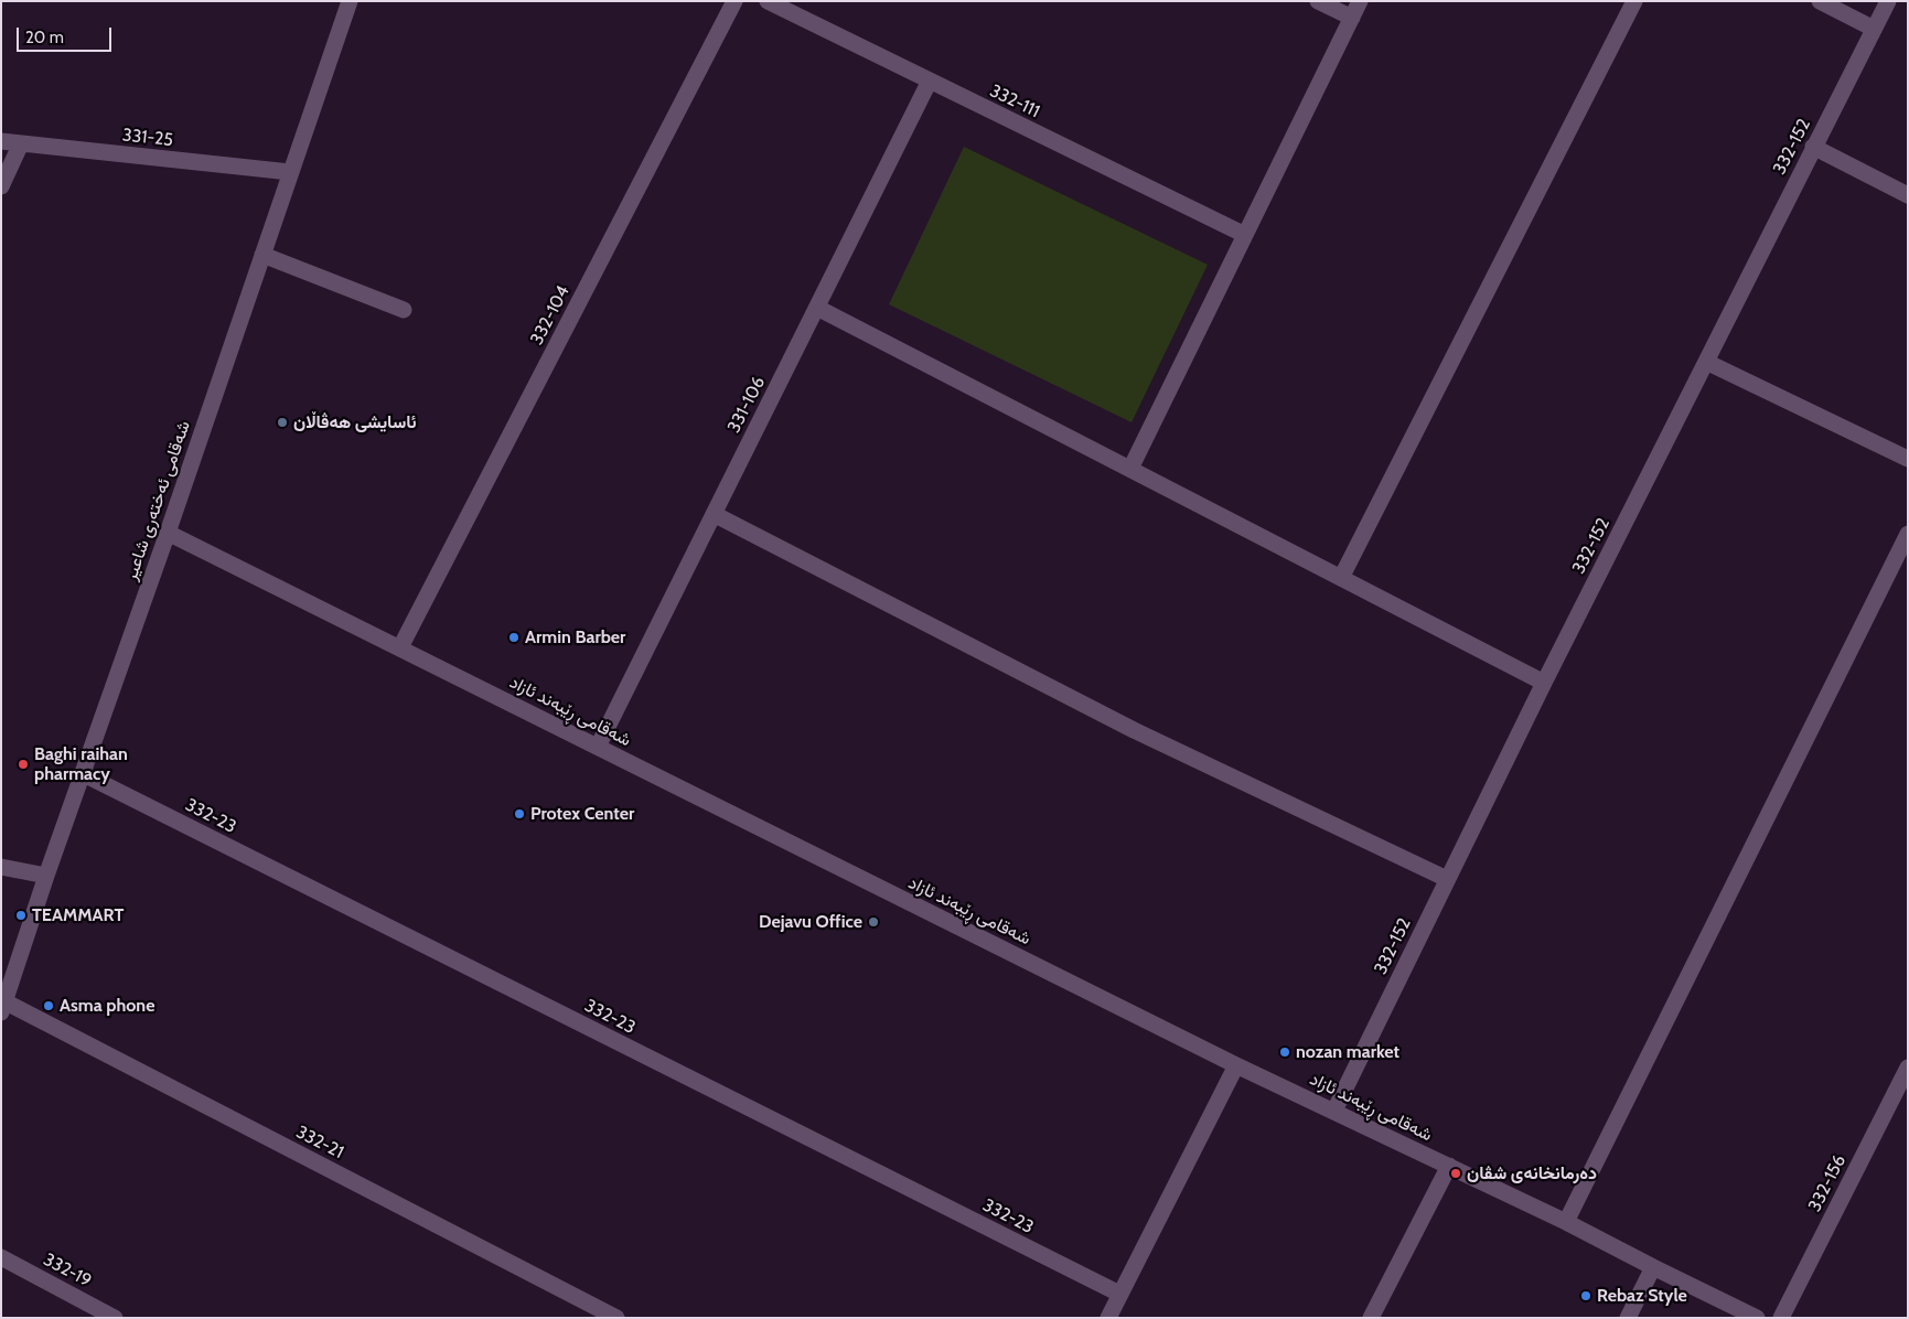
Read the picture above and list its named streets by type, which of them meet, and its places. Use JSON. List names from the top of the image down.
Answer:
{
  "streets": {
    "street": [
      "332-111",
      "331-25",
      "332-152",
      "332-104",
      "331-106",
      "شەقامی ئەختەری شاعیر",
      "شەقامی ڕێبەند ئازاد",
      "332-23",
      "332-21",
      "332-156",
      "332-19"
    ]
  },
  "crossings": [
    ["332-111", "331-106"],
    ["331-25", "شەقامی ئەختەری شاعیر"],
    ["332-152", "شەقامی ڕێبەند ئازاد"],
    ["332-104", "شەقامی ڕێبەند ئازاد"],
    ["331-106", "شەقامی ڕێبەند ئازاد"],
    ["شەقامی ئەختەری شاعیر", "شەقامی ڕێبەند ئازاد"],
    ["شەقامی ئەختەری شاعیر", "332-23"],
    ["شەقامی ئەختەری شاعیر", "332-21"]
  ],
  "places": [
    "ئاسایشی هەڤاڵان",
    "Armin Barber",
    "Baghi raihan pharmacy",
    "Protex Center",
    "TEAMMART",
    "Dejavu Office",
    "Asma phone",
    "nozan market",
    "دەرمانخانەی شڤان",
    "Rebaz Style"
  ],
  "scale_bar": "20 m"
}
